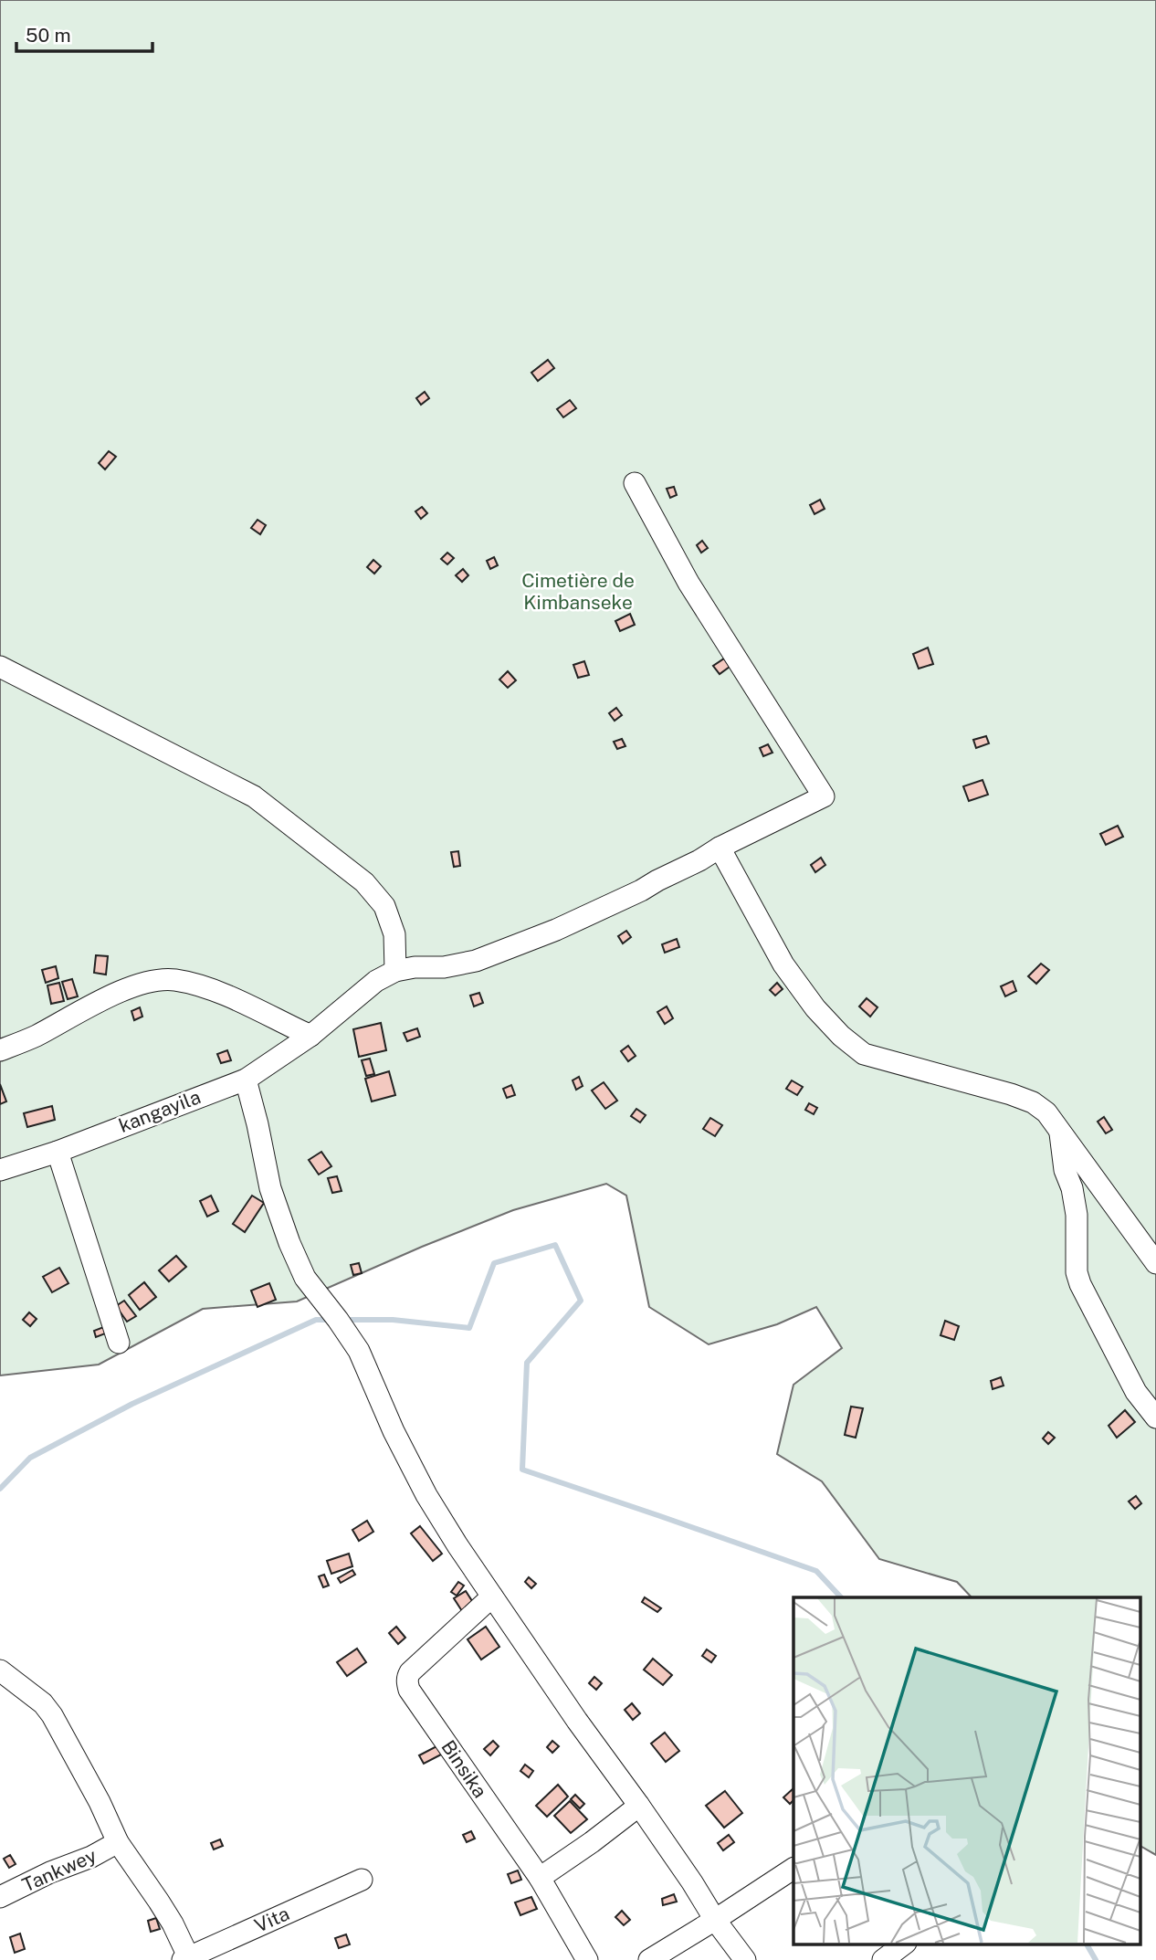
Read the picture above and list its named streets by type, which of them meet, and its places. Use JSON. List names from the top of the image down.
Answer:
{
  "streets": {
    "street": [
      "kangayila",
      "Binsika",
      "Tankwey",
      "Vita"
    ]
  },
  "parks": ["Cimetière de Kimbanseke"],
  "scale_bar": "50 m"
}
